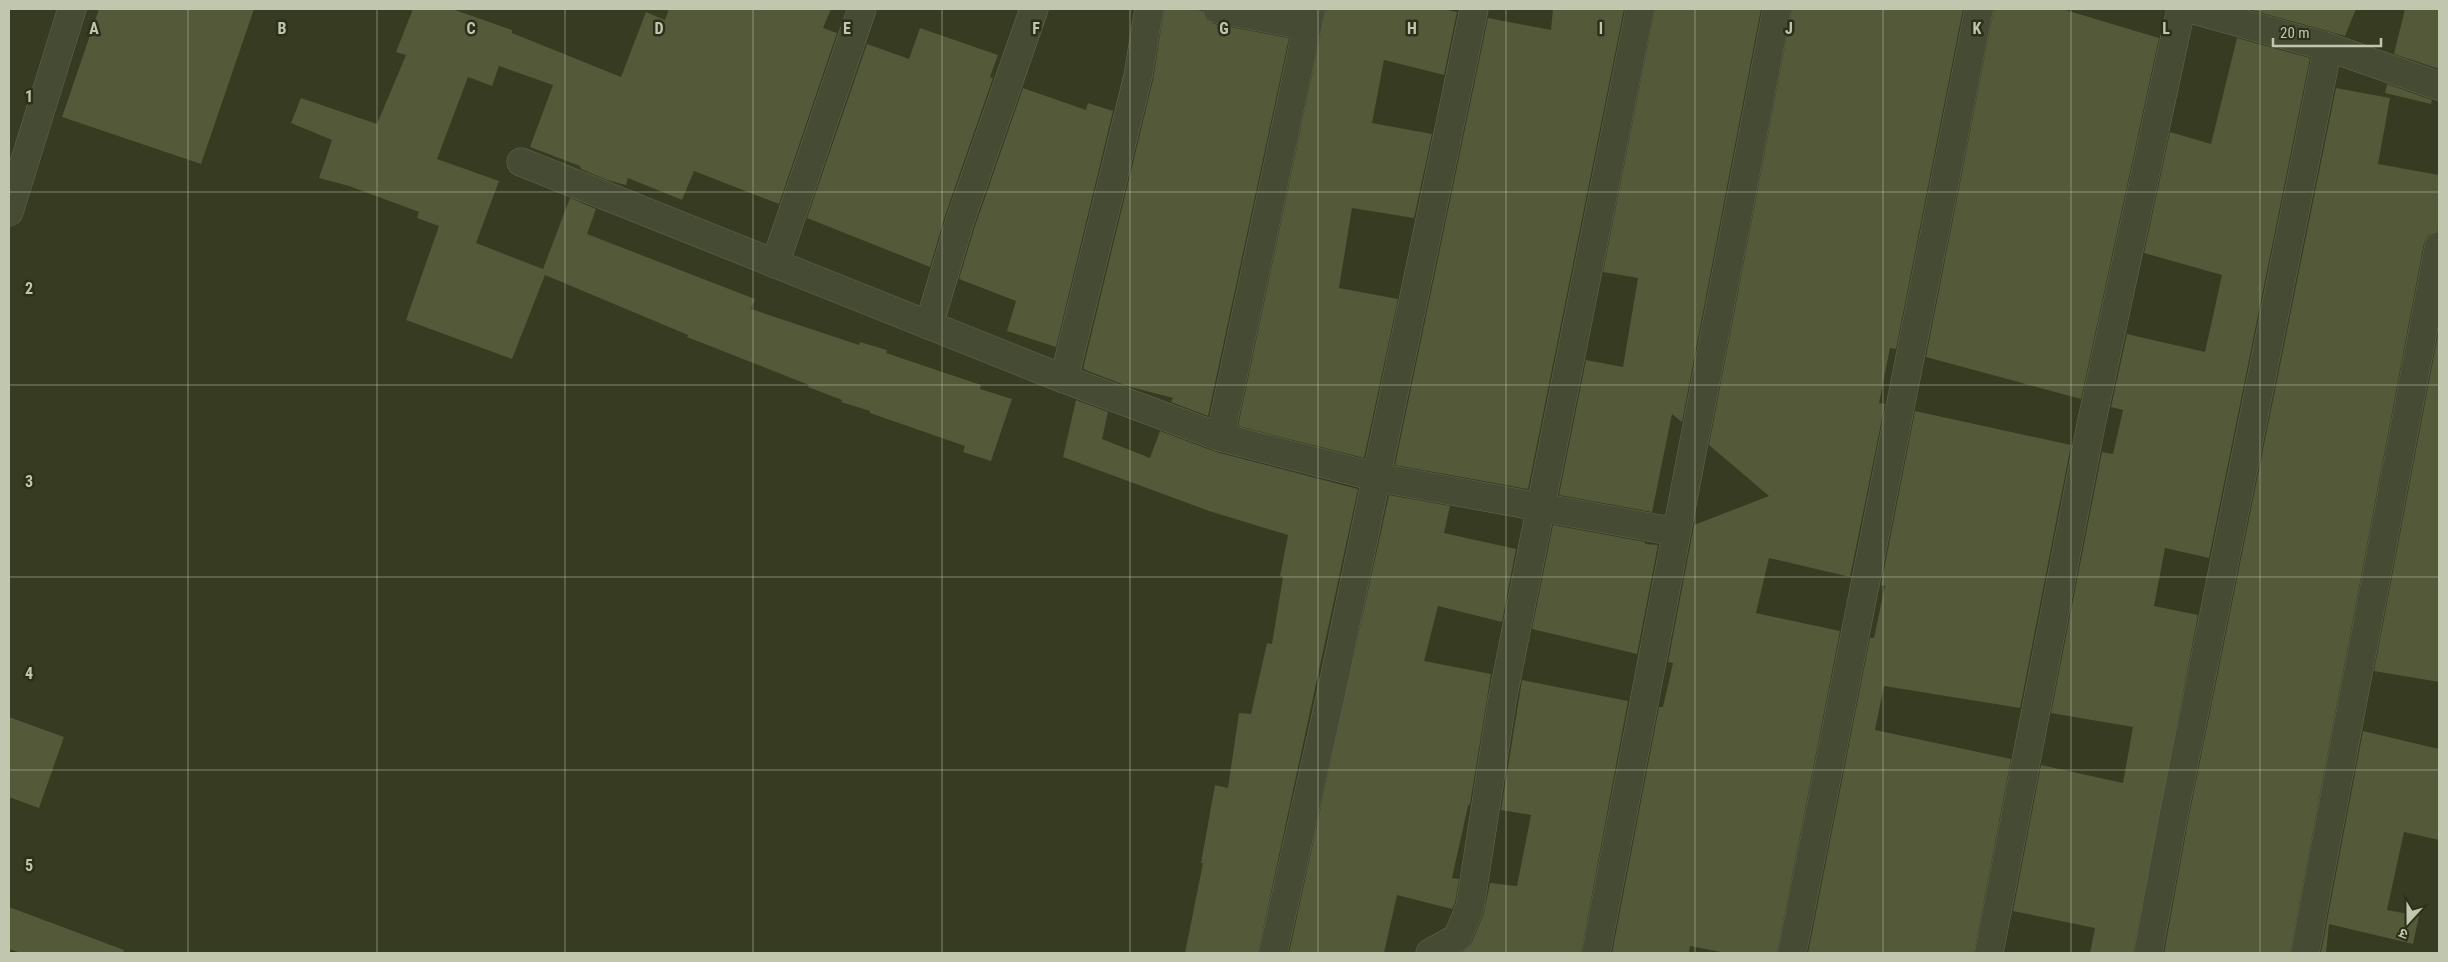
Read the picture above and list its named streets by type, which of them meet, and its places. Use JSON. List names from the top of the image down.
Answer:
{
  "scale_bar": "20 m",
  "north": "bottom",
  "grid": {
    "columns": [
      "A",
      "B",
      "C",
      "D",
      "E",
      "F",
      "G",
      "H",
      "I",
      "J",
      "K",
      "L"
    ],
    "rows": [
      "1",
      "2",
      "3",
      "4",
      "5"
    ]
  }
}
